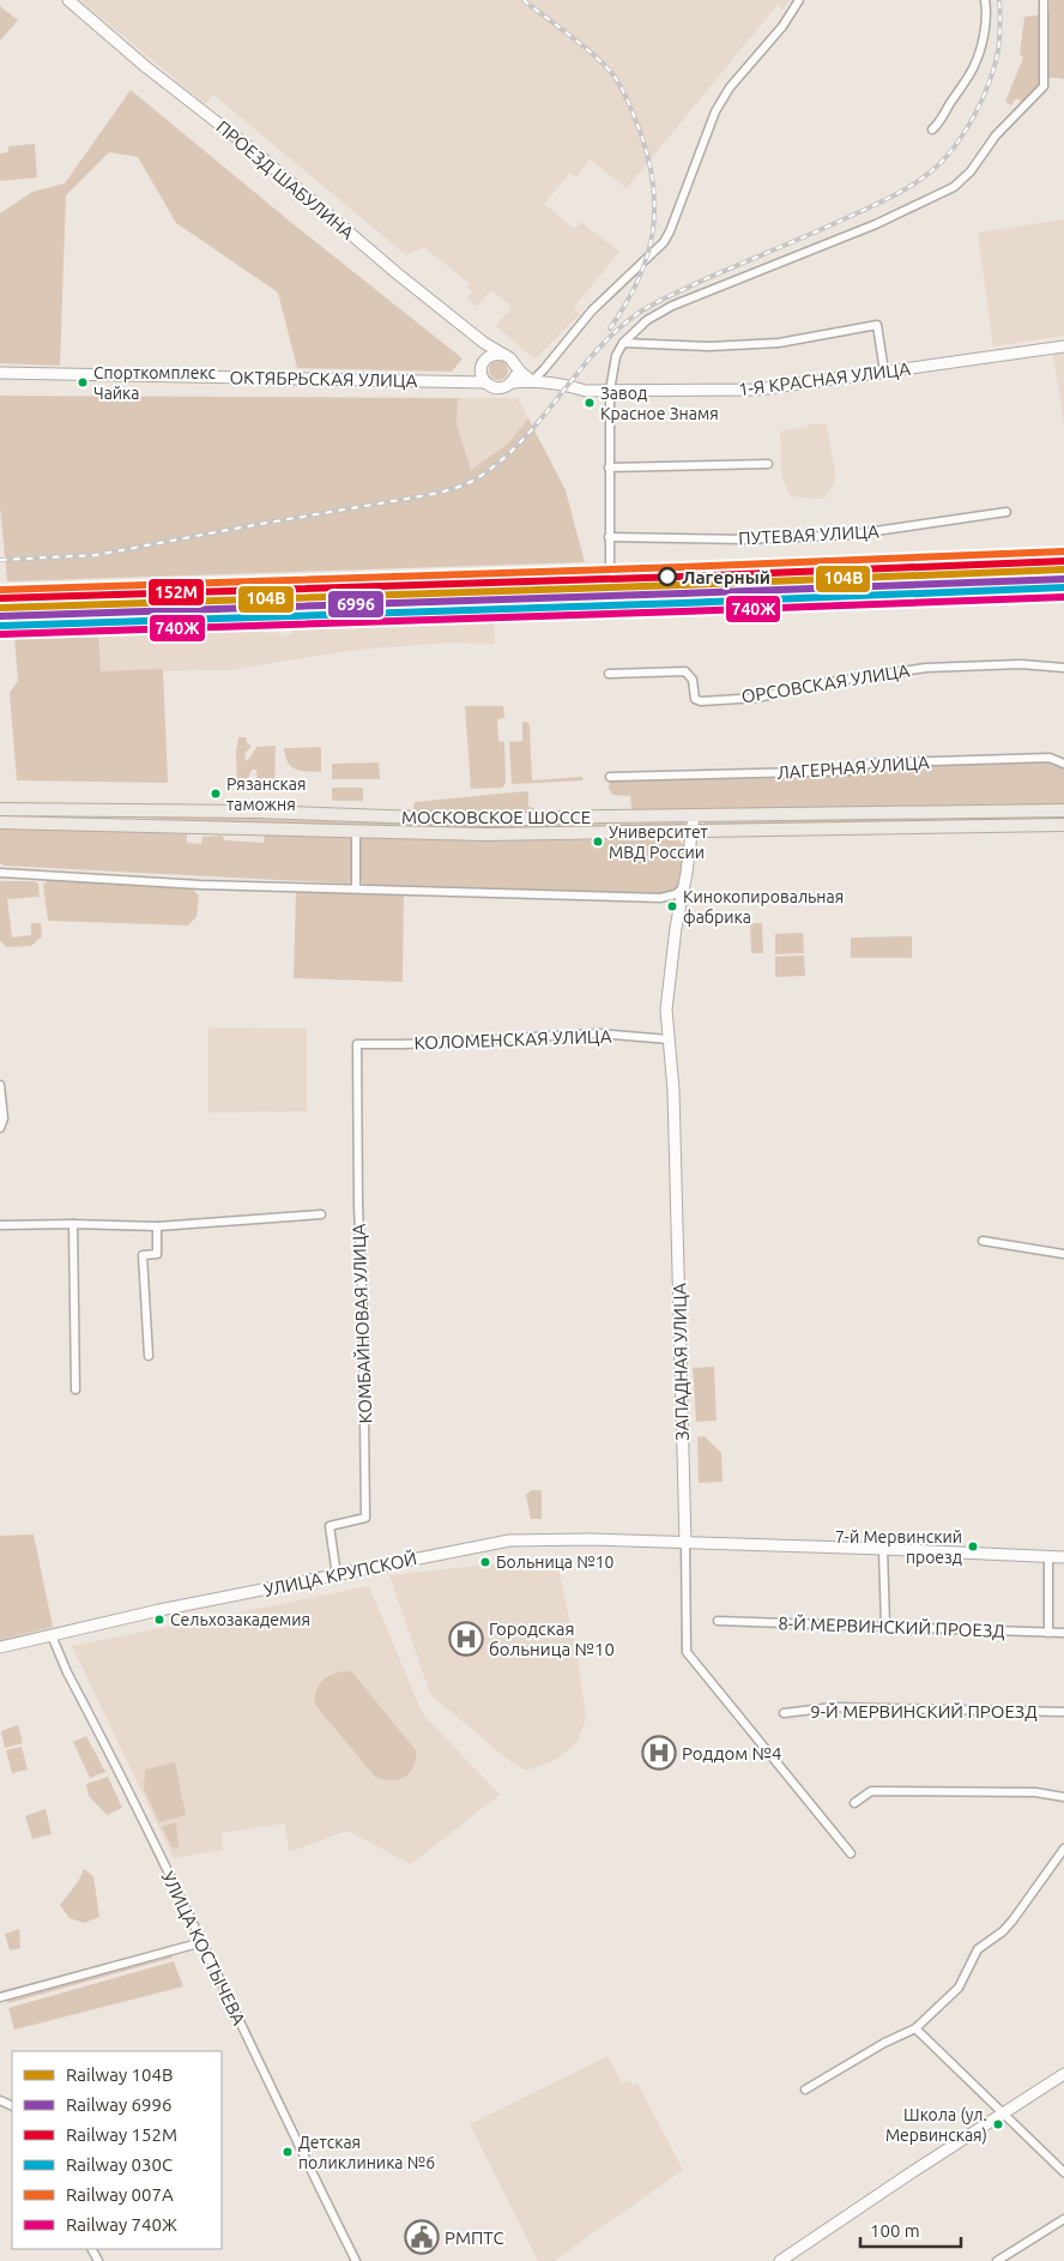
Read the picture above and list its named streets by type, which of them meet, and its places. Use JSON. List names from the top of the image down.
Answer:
{
  "streets": {
    "main road": ["МОСКОВСКОЕ ШОССЕ"],
    "street": [
      "ПРОЕЗД ШАБУЛИНА",
      "ОКТЯБРЬСКАЯ УЛИЦА",
      "1-Я КРАСНАЯ УЛИЦА",
      "ПУТЕВАЯ УЛИЦА",
      "ОРСОВСКАЯ УЛИЦА",
      "ЛАГЕРНАЯ УЛИЦА",
      "КОЛОМЕНСКАЯ УЛИЦА",
      "КОМБАЙНОВАЯ УЛИЦА",
      "ЗАПАДНАЯ УЛИЦА",
      "УЛИЦА КРУПСКОЙ",
      "8-Й МЕРВИНСКИЙ ПРОЕЗД",
      "9-Й МЕРВИНСКИЙ ПРОЕЗД",
      "УЛИЦА КОСТЫЧЕВА"
    ]
  },
  "crossings": [
    ["ПРОЕЗД ШАБУЛИНА", "ОКТЯБРЬСКАЯ УЛИЦА"],
    ["ПРОЕЗД ШАБУЛИНА", "1-Я КРАСНАЯ УЛИЦА"],
    ["ОКТЯБРЬСКАЯ УЛИЦА", "1-Я КРАСНАЯ УЛИЦА"],
    ["МОСКОВСКОЕ ШОССЕ", "ЗАПАДНАЯ УЛИЦА"],
    ["КОЛОМЕНСКАЯ УЛИЦА", "КОМБАЙНОВАЯ УЛИЦА"],
    ["КОЛОМЕНСКАЯ УЛИЦА", "ЗАПАДНАЯ УЛИЦА"],
    ["КОМБАЙНОВАЯ УЛИЦА", "УЛИЦА КРУПСКОЙ"],
    ["ЗАПАДНАЯ УЛИЦА", "УЛИЦА КРУПСКОЙ"],
    ["УЛИЦА КРУПСКОЙ", "УЛИЦА КОСТЫЧЕВА"]
  ],
  "places": {
    "other": [
      "Спорткомплекс Чайка",
      "Завод Красное Знамя",
      "Лагерный",
      "Рязанская таможня",
      "Университет МВД России",
      "Кинокопировальная фабрика",
      "7-й Мервинский проезд",
      "Больница №10",
      "Сельхозакадемия",
      "Школа (ул. Мервинская)",
      "Детская поликлиника №6"
    ],
    "hospital": ["Городская больница №10", "Роддом №4"],
    "public building": ["РМПТС"]
  },
  "lines": [
    "rail line 007А",
    "rail line 152М",
    "rail line 104В",
    "rail line 6996",
    "rail line 030C",
    "rail line 740Ж"
  ],
  "legend": [
    "Railway 104В",
    "Railway 6996",
    "Railway 152М",
    "Railway 030C",
    "Railway 007А",
    "Railway 740Ж"
  ],
  "scale_bar": "100 m"
}
